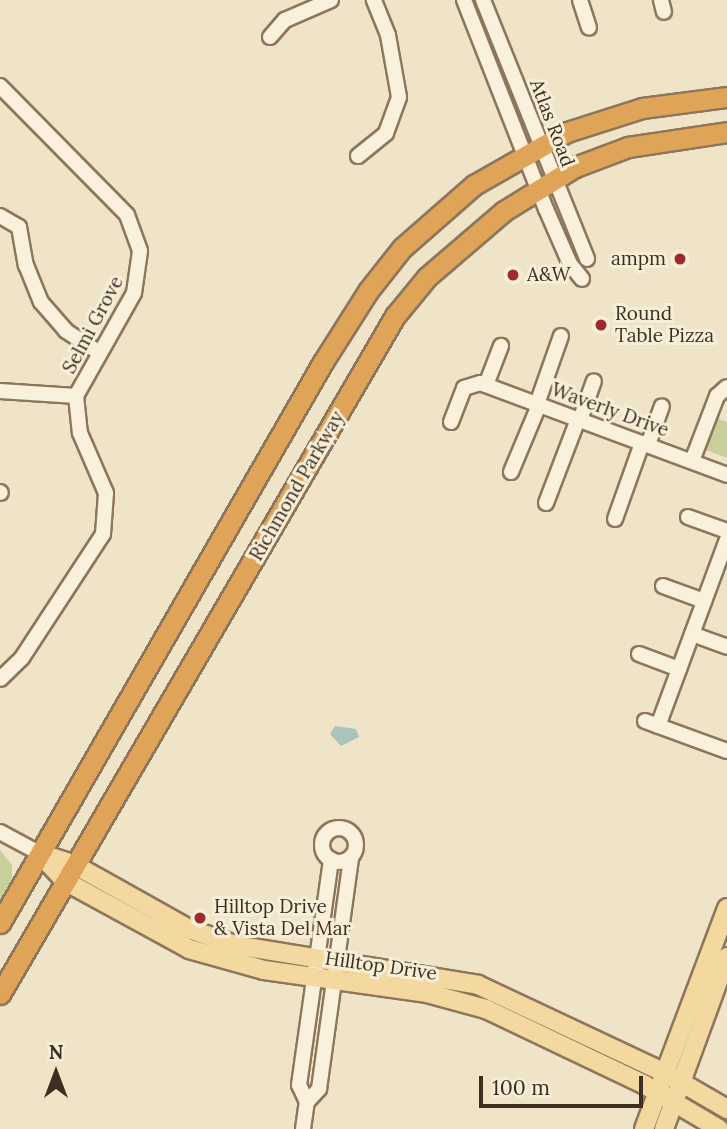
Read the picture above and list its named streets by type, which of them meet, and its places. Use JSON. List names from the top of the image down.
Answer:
{
  "streets": {
    "highway": ["Richmond Parkway"],
    "main road": ["Hilltop Drive"],
    "street": ["Atlas Road", "Selmi Grove", "Waverly Drive"]
  },
  "crossings": [
    ["Atlas Road", "Richmond Parkway"],
    ["Richmond Parkway", "Hilltop Drive"]
  ],
  "places": [
    "ampm",
    "A&W",
    "Round Table Pizza",
    "Hilltop Drive & Vista Del Mar"
  ],
  "scale_bar": "100 m",
  "north": "top"
}
